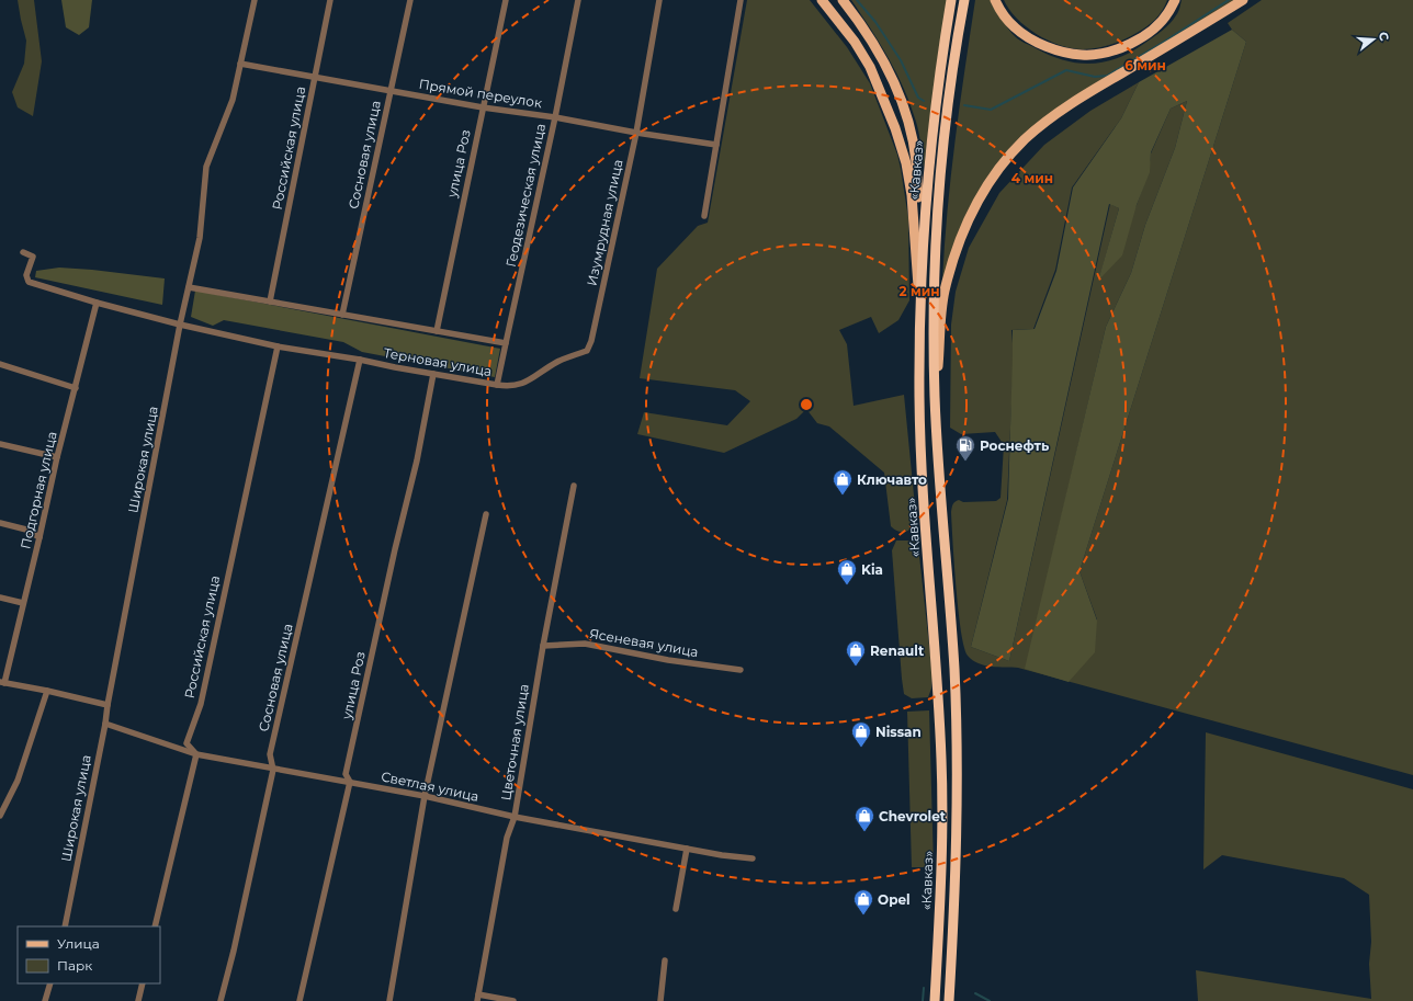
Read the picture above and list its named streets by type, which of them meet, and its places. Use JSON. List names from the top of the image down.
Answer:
{
  "streets": {
    "highway": ["«Кавказ»"],
    "street": [
      "Прямой переулок",
      "Российская улица",
      "Сосновая улица",
      "улица Роз",
      "Геодезическая улица",
      "Изумрудная улица",
      "Терновая улица",
      "Широкая улица",
      "Подгорная улица",
      "Ясеневая улица",
      "Цветочная улица",
      "Светлая улица"
    ]
  },
  "crossings": [
    ["Прямой переулок", "Российская улица"],
    ["Прямой переулок", "Сосновая улица"],
    ["Прямой переулок", "улица Роз"],
    ["Прямой переулок", "Геодезическая улица"],
    ["Прямой переулок", "Изумрудная улица"],
    ["Прямой переулок", "Широкая улица"],
    ["Российская улица", "Терновая улица"],
    ["Российская улица", "Светлая улица"],
    ["Сосновая улица", "Терновая улица"],
    ["Сосновая улица", "Светлая улица"],
    ["улица Роз", "Терновая улица"],
    ["улица Роз", "Светлая улица"],
    ["Геодезическая улица", "Терновая улица"],
    ["Изумрудная улица", "Терновая улица"],
    ["Терновая улица", "Широкая улица"],
    ["Терновая улица", "Подгорная улица"],
    ["Широкая улица", "Светлая улица"],
    ["Ясеневая улица", "Цветочная улица"],
    ["Цветочная улица", "Светлая улица"]
  ],
  "places": {
    "fuel station": ["Роснефть"],
    "shop": [
      "Ключавто",
      "Kia",
      "Renault",
      "Nissan",
      "Chevrolet",
      "Opel"
    ]
  },
  "legend": ["Улица", "Парк"],
  "north": "right",
  "rings": ["6 мин", "4 мин", "2 мин"]
}
